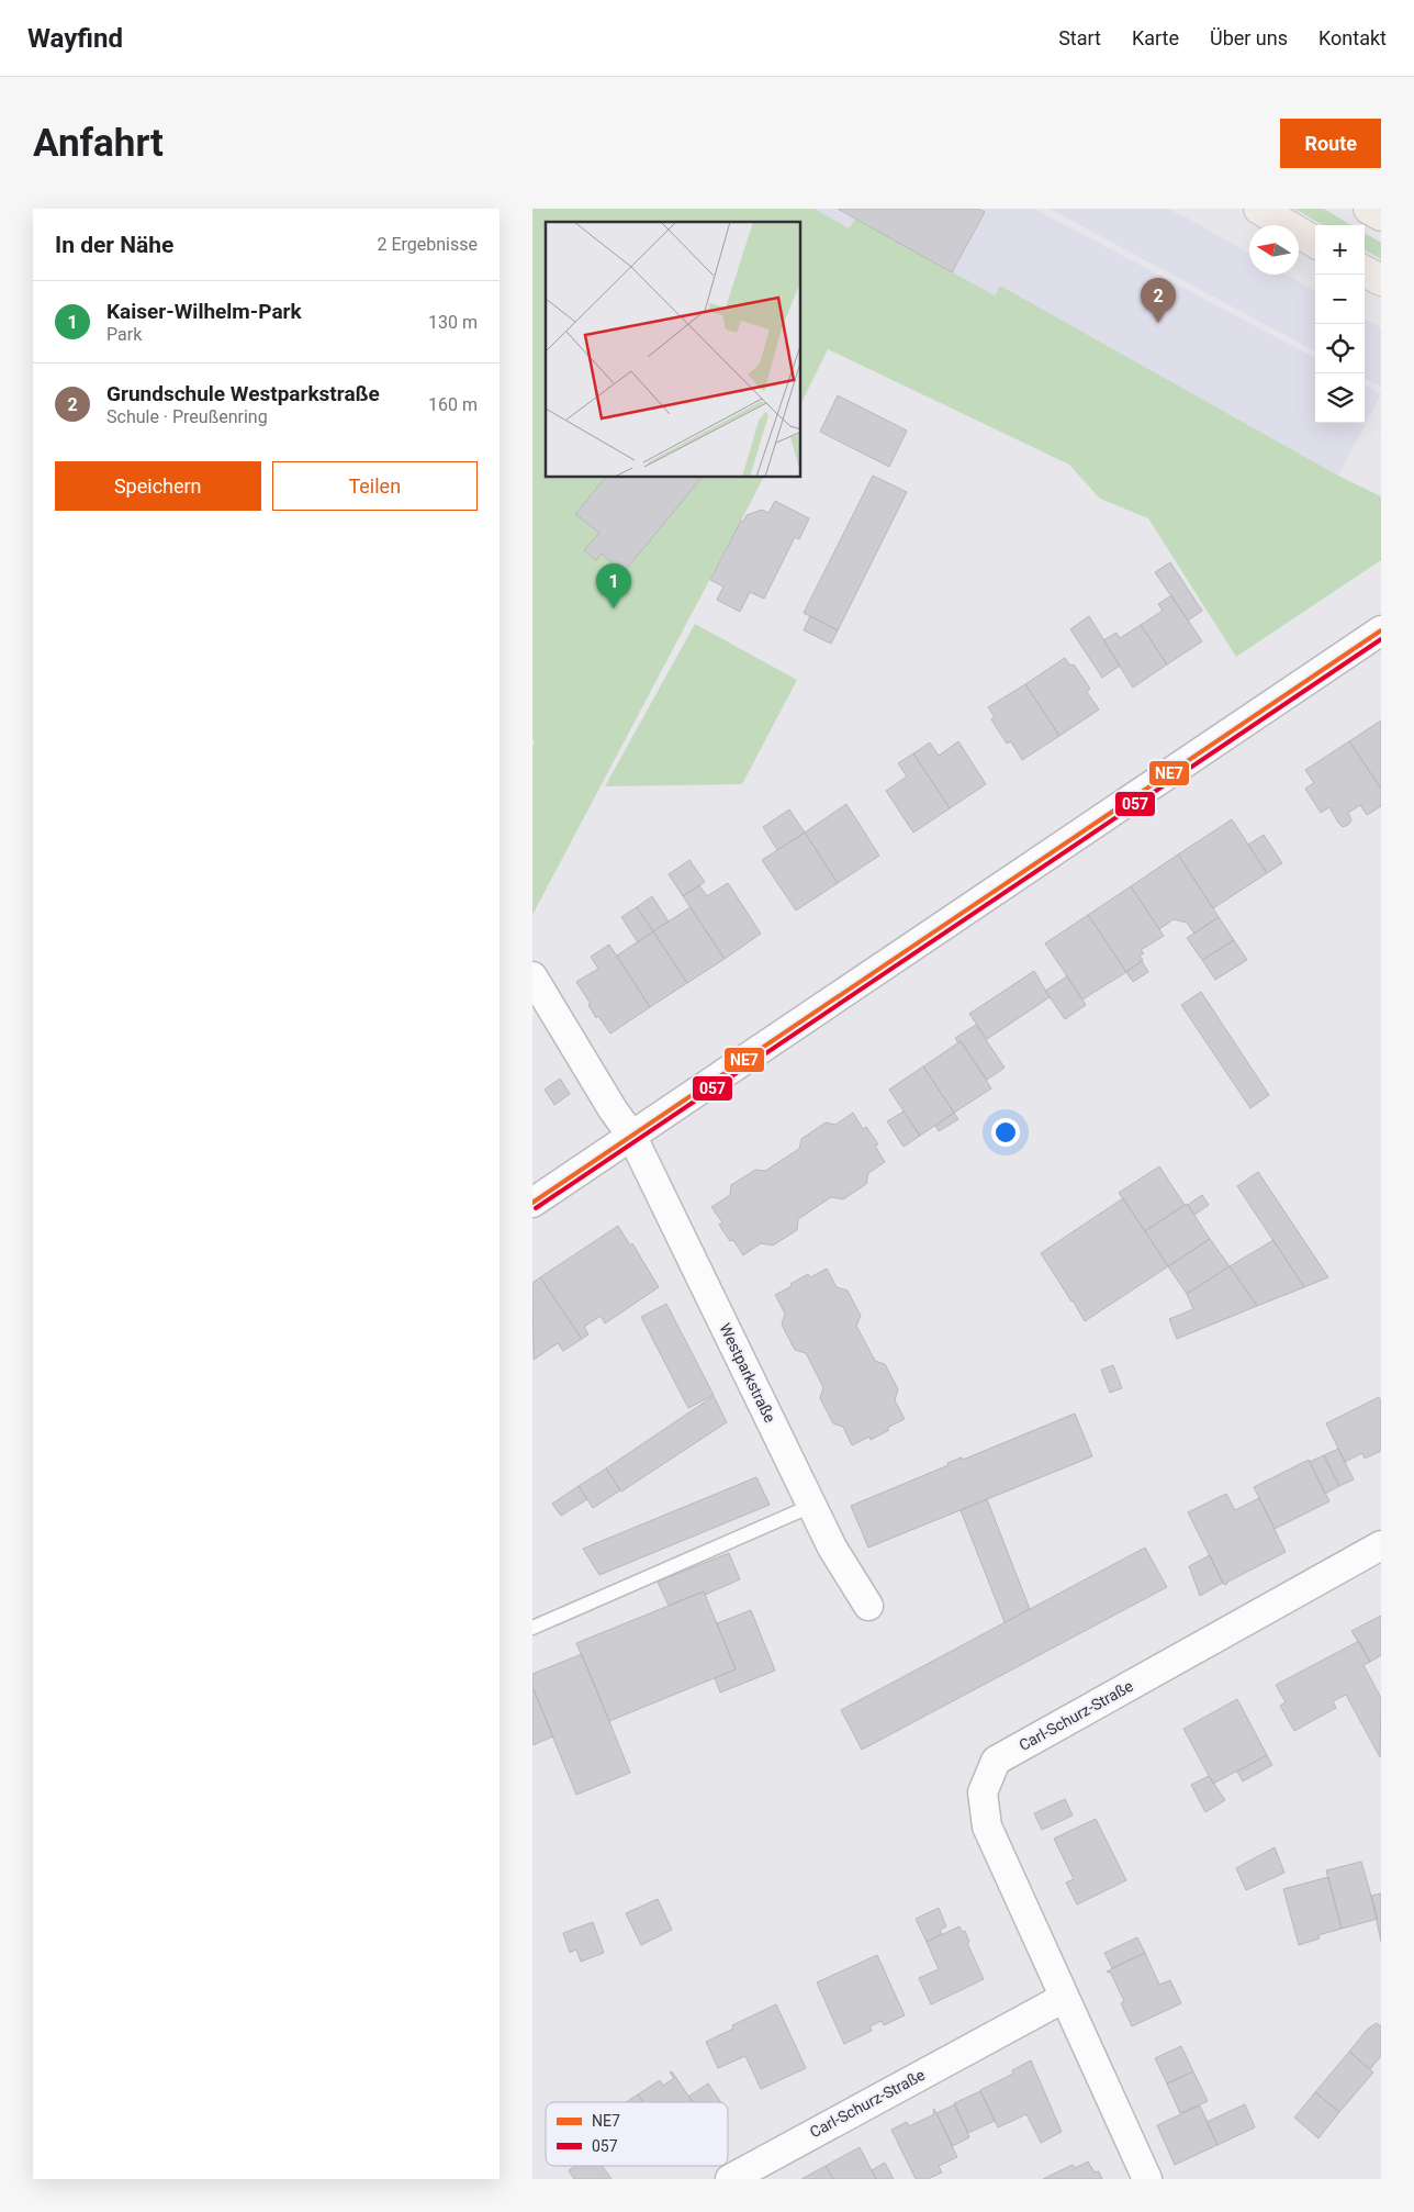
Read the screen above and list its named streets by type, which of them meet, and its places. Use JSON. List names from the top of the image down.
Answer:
{
  "streets": {
    "street": ["Westparkstraße", "Carl-Schurz-Straße"]
  },
  "lines": ["transit line NE7", "transit line 057"],
  "legend": ["NE7", "057"],
  "north": "left",
  "page": {
    "header": "Wayfind",
    "nav": [
      "Start",
      "Karte",
      "Über uns",
      "Kontakt"
    ],
    "buttons": [
      "Route",
      ["Speichern", "Teilen"]
    ],
    "title": "Anfahrt",
    "heading": ["In der Nähe", "2 Ergebnisse"],
    "map_buttons": ["+", "−"],
    "pins": ["2", "1"],
    "list": [
      {
        "mark": "1",
        "name": "Kaiser-Wilhelm-Park",
        "note": "Park",
        "value": "130 m"
      },
      {
        "mark": "2",
        "name": "Grundschule Westparkstraße",
        "note": "Schule · Preußenring",
        "value": "160 m"
      }
    ]
  }
}
